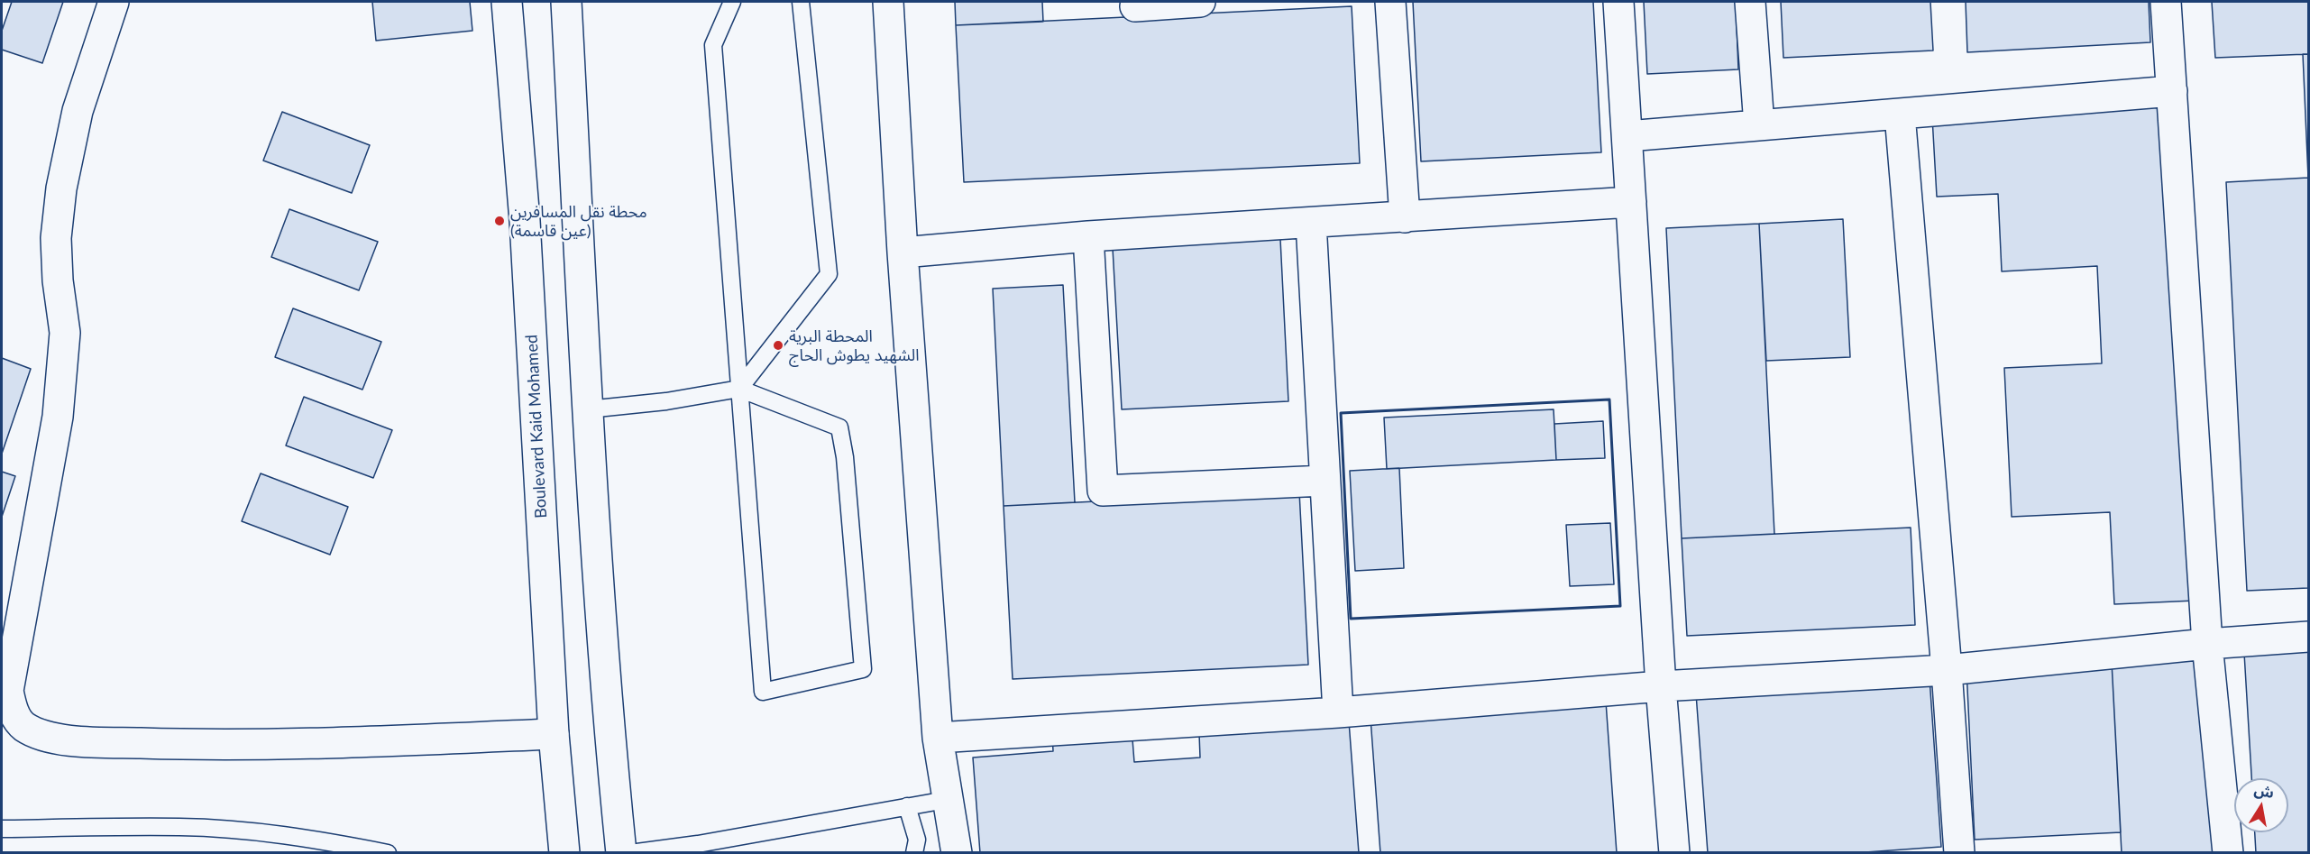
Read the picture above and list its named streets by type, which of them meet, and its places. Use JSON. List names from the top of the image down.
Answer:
{
  "streets": {
    "street": ["Boulevard Kaid Mohamed"]
  },
  "places": ["محطة نقل المسافرين (عين قاسمة)", "المحطة البرية الشهيد يطوش الحاج"],
  "north": "top"
}
